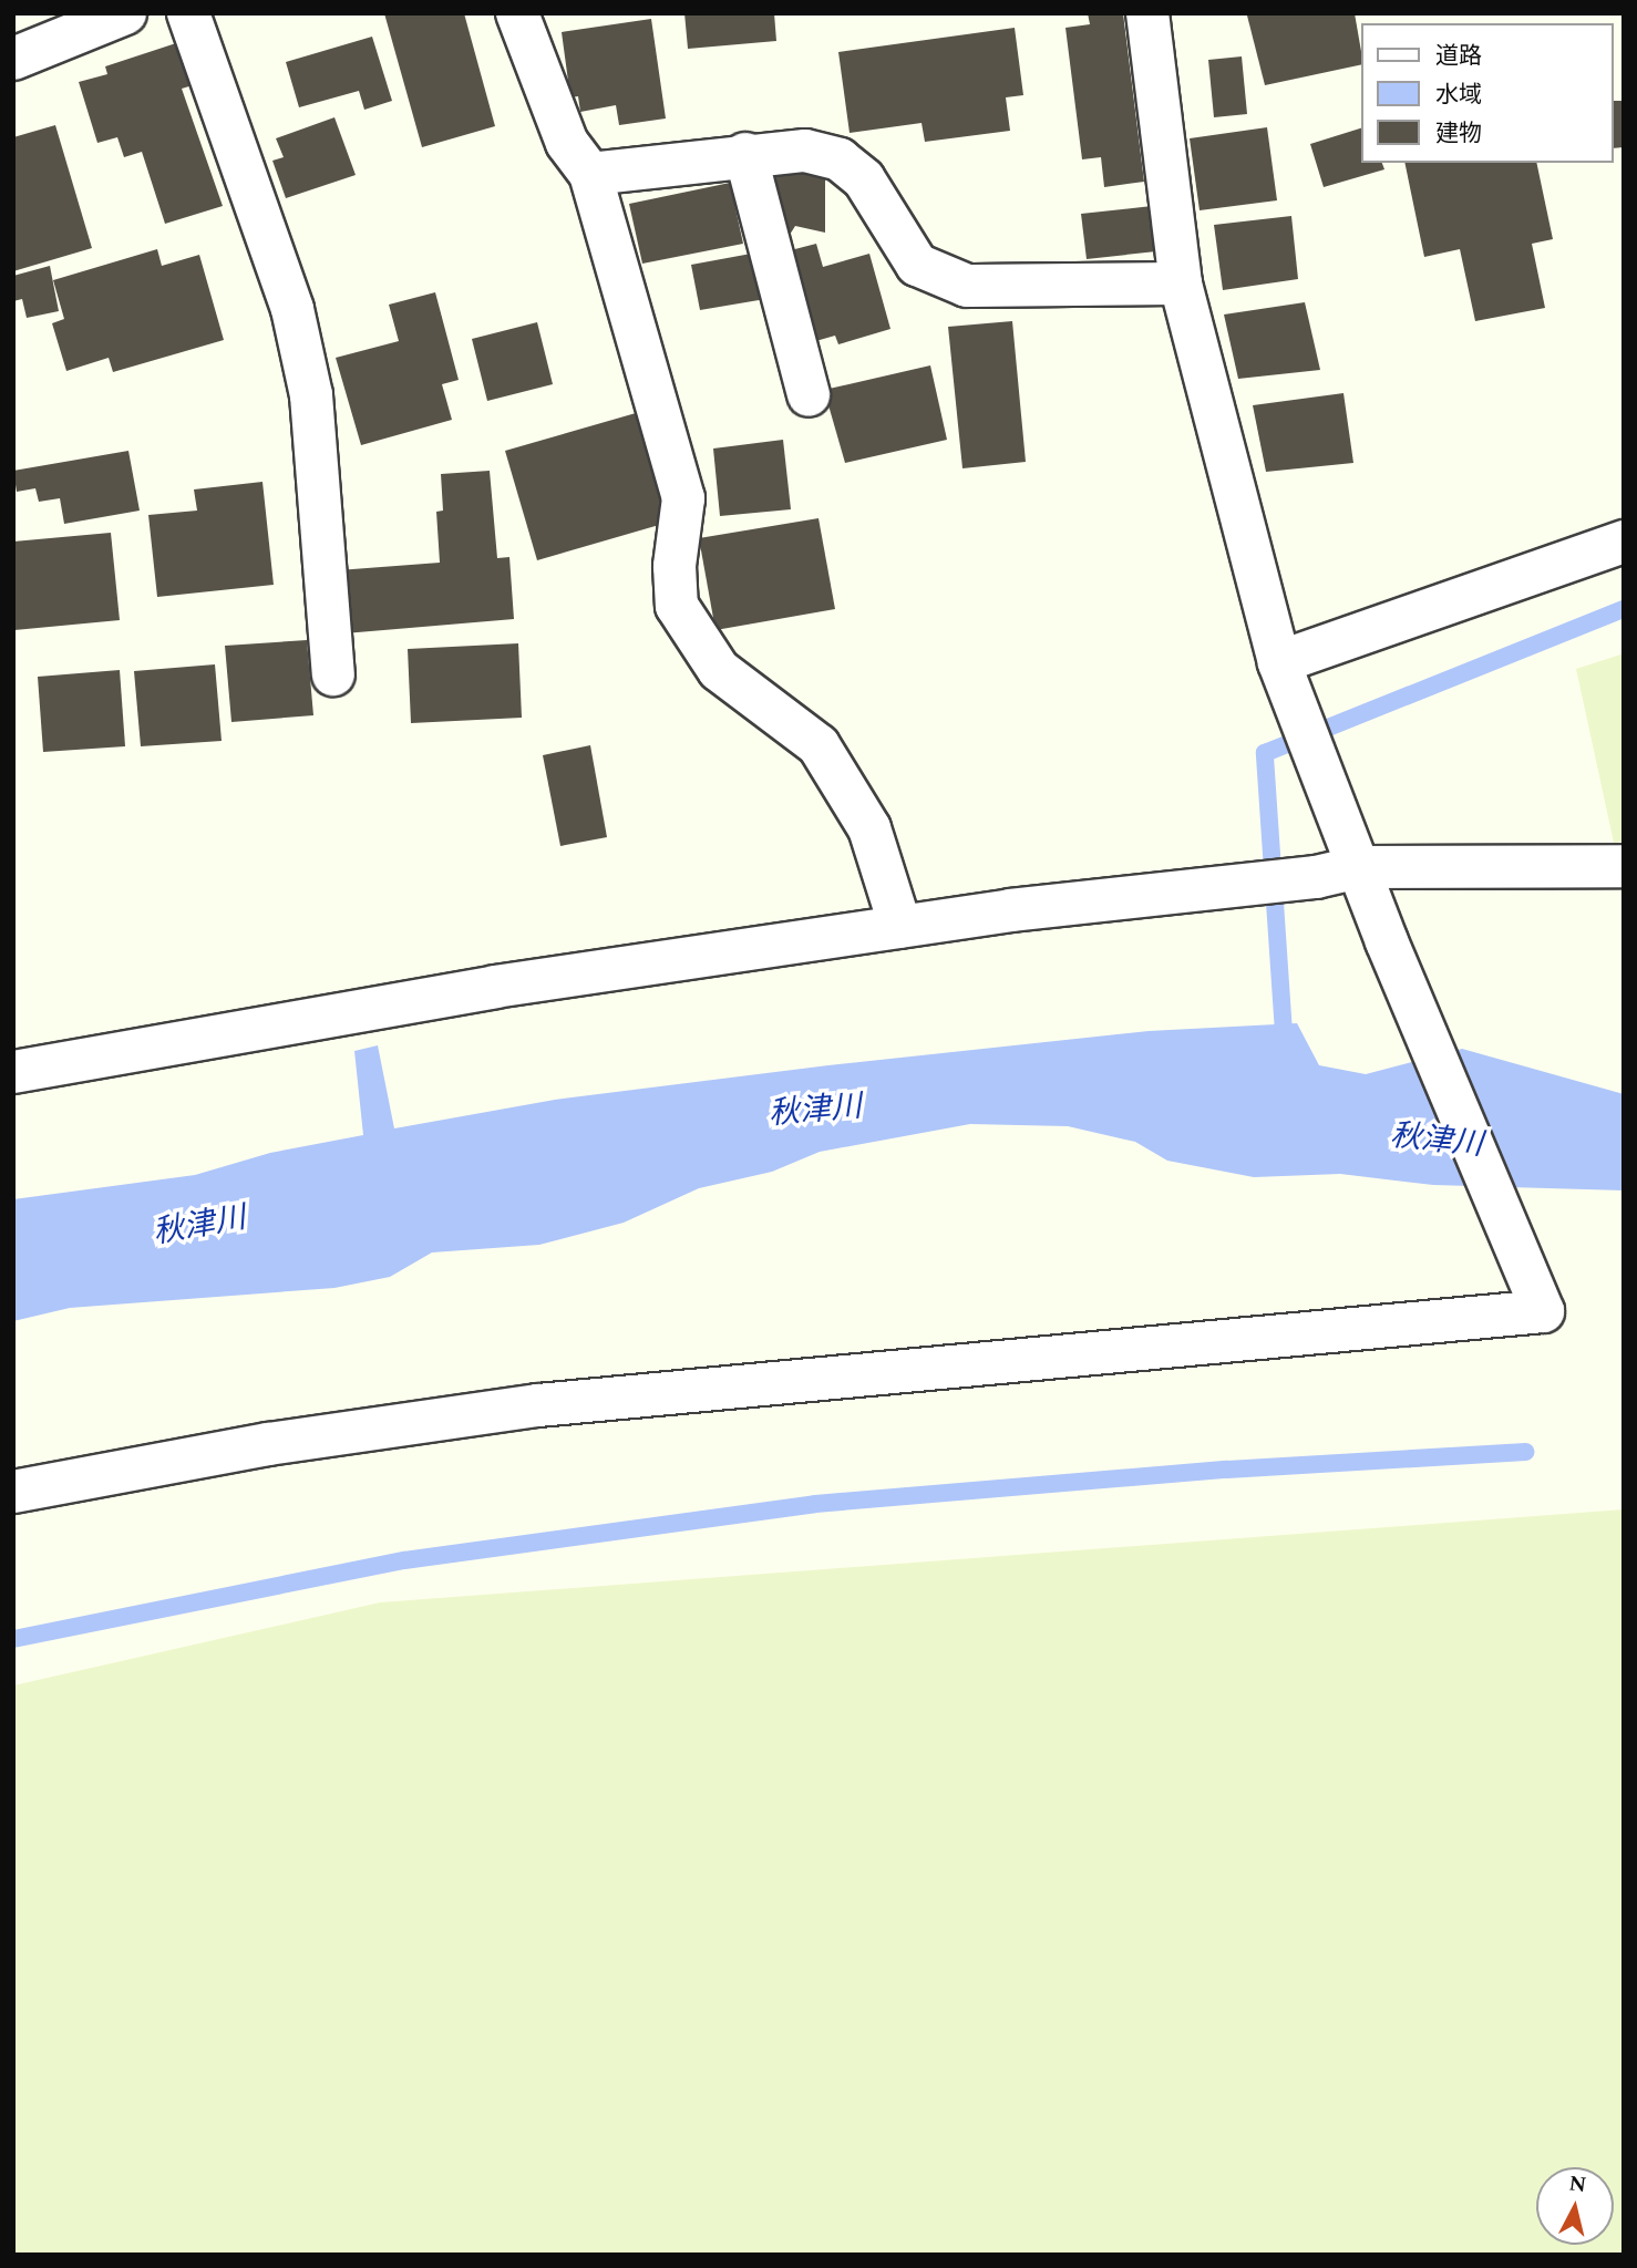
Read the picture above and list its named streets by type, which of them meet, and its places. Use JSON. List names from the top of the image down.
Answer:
{
  "water": ["秋津川"],
  "legend": ["道路", "水域", "建物"],
  "north": "top"
}
